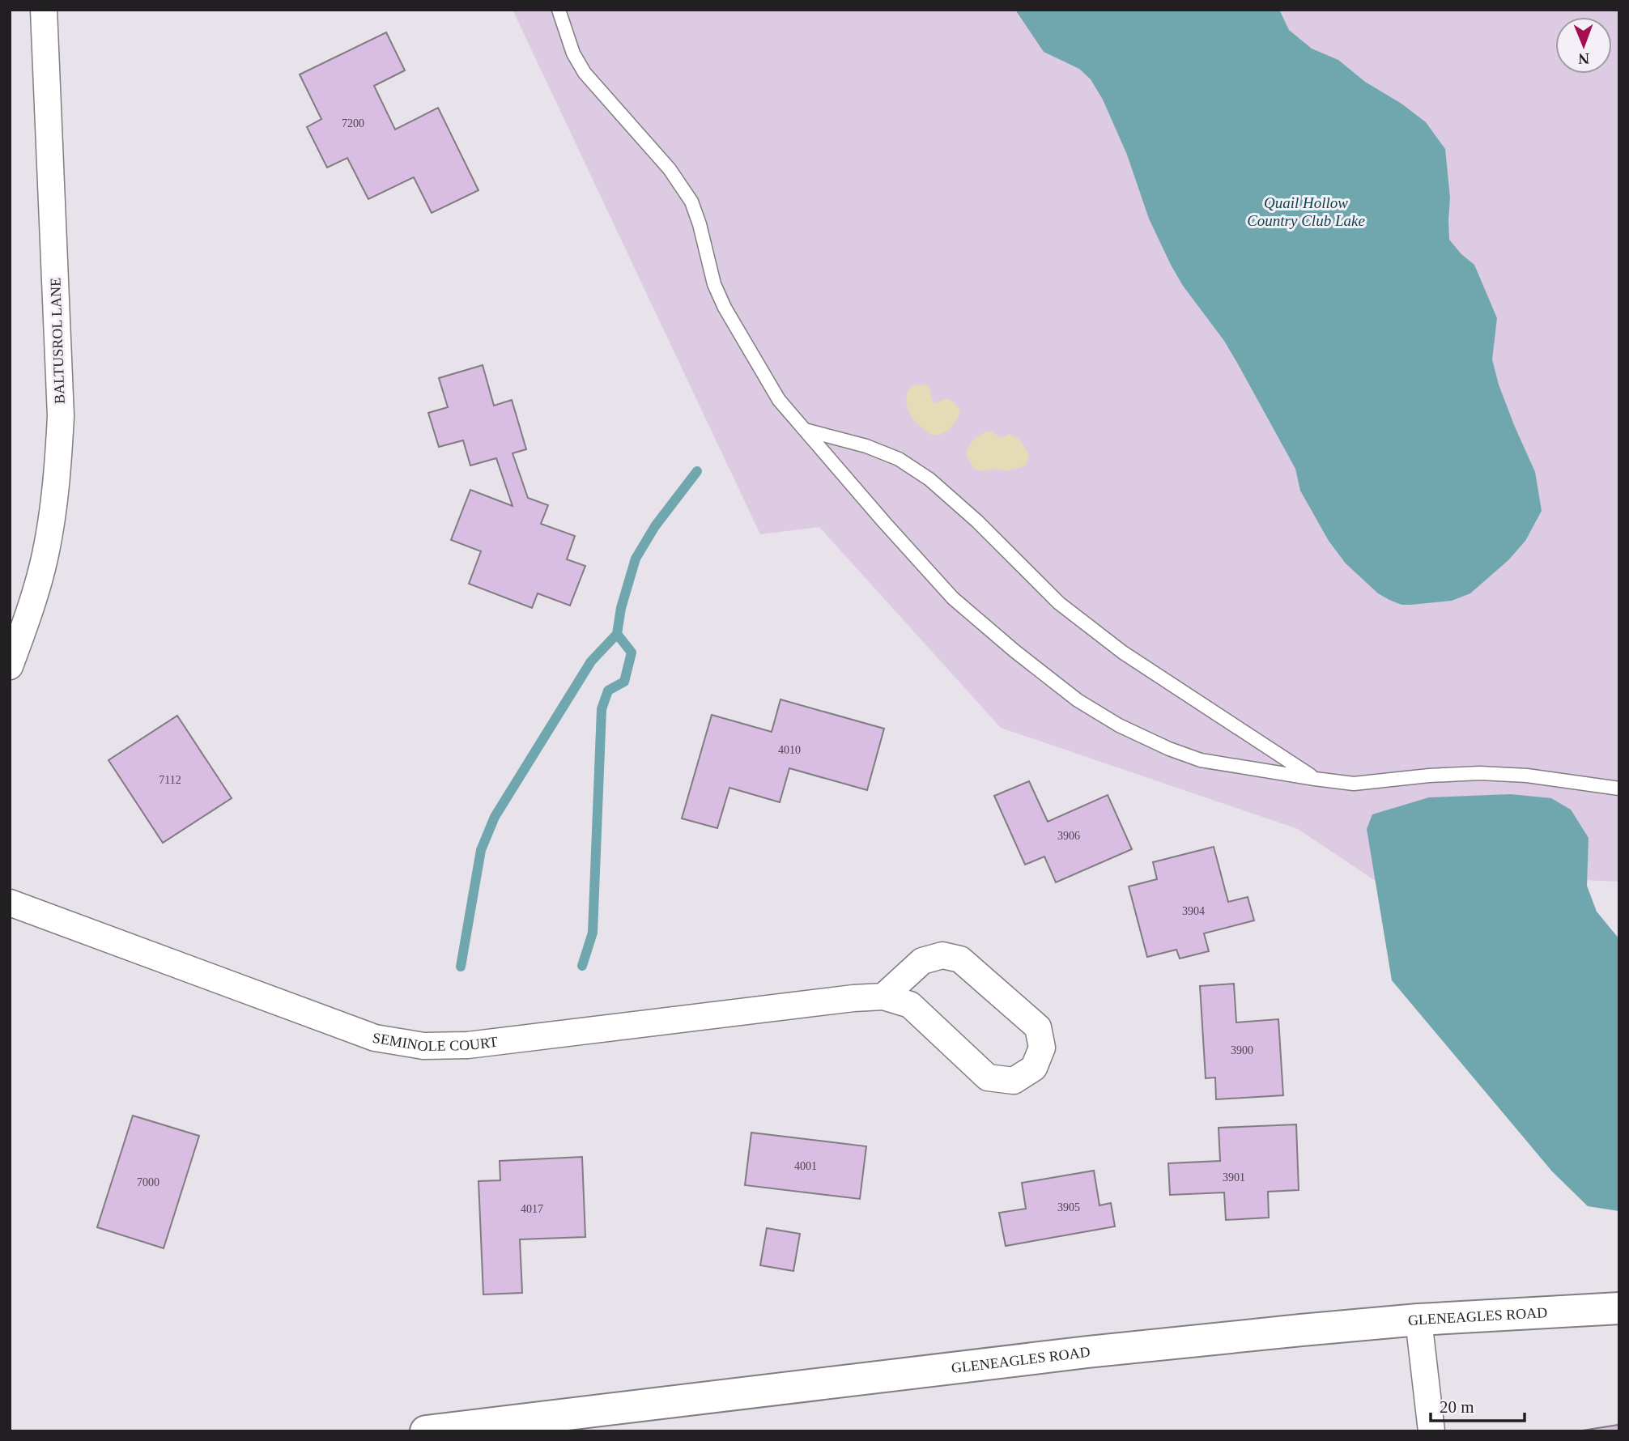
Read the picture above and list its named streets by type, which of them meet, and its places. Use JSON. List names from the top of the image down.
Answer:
{
  "streets": {
    "street": ["BALTUSROL LANE", "SEMINOLE COURT", "GLENEAGLES ROAD"]
  },
  "water": ["Quail Hollow Country Club Lake"],
  "house_numbers": [
    "7200",
    "4010",
    "7112",
    "3906",
    "3904",
    "3900",
    "4001",
    "3901",
    "7000",
    "3905",
    "4017"
  ],
  "scale_bar": "20 m",
  "north": "bottom"
}
